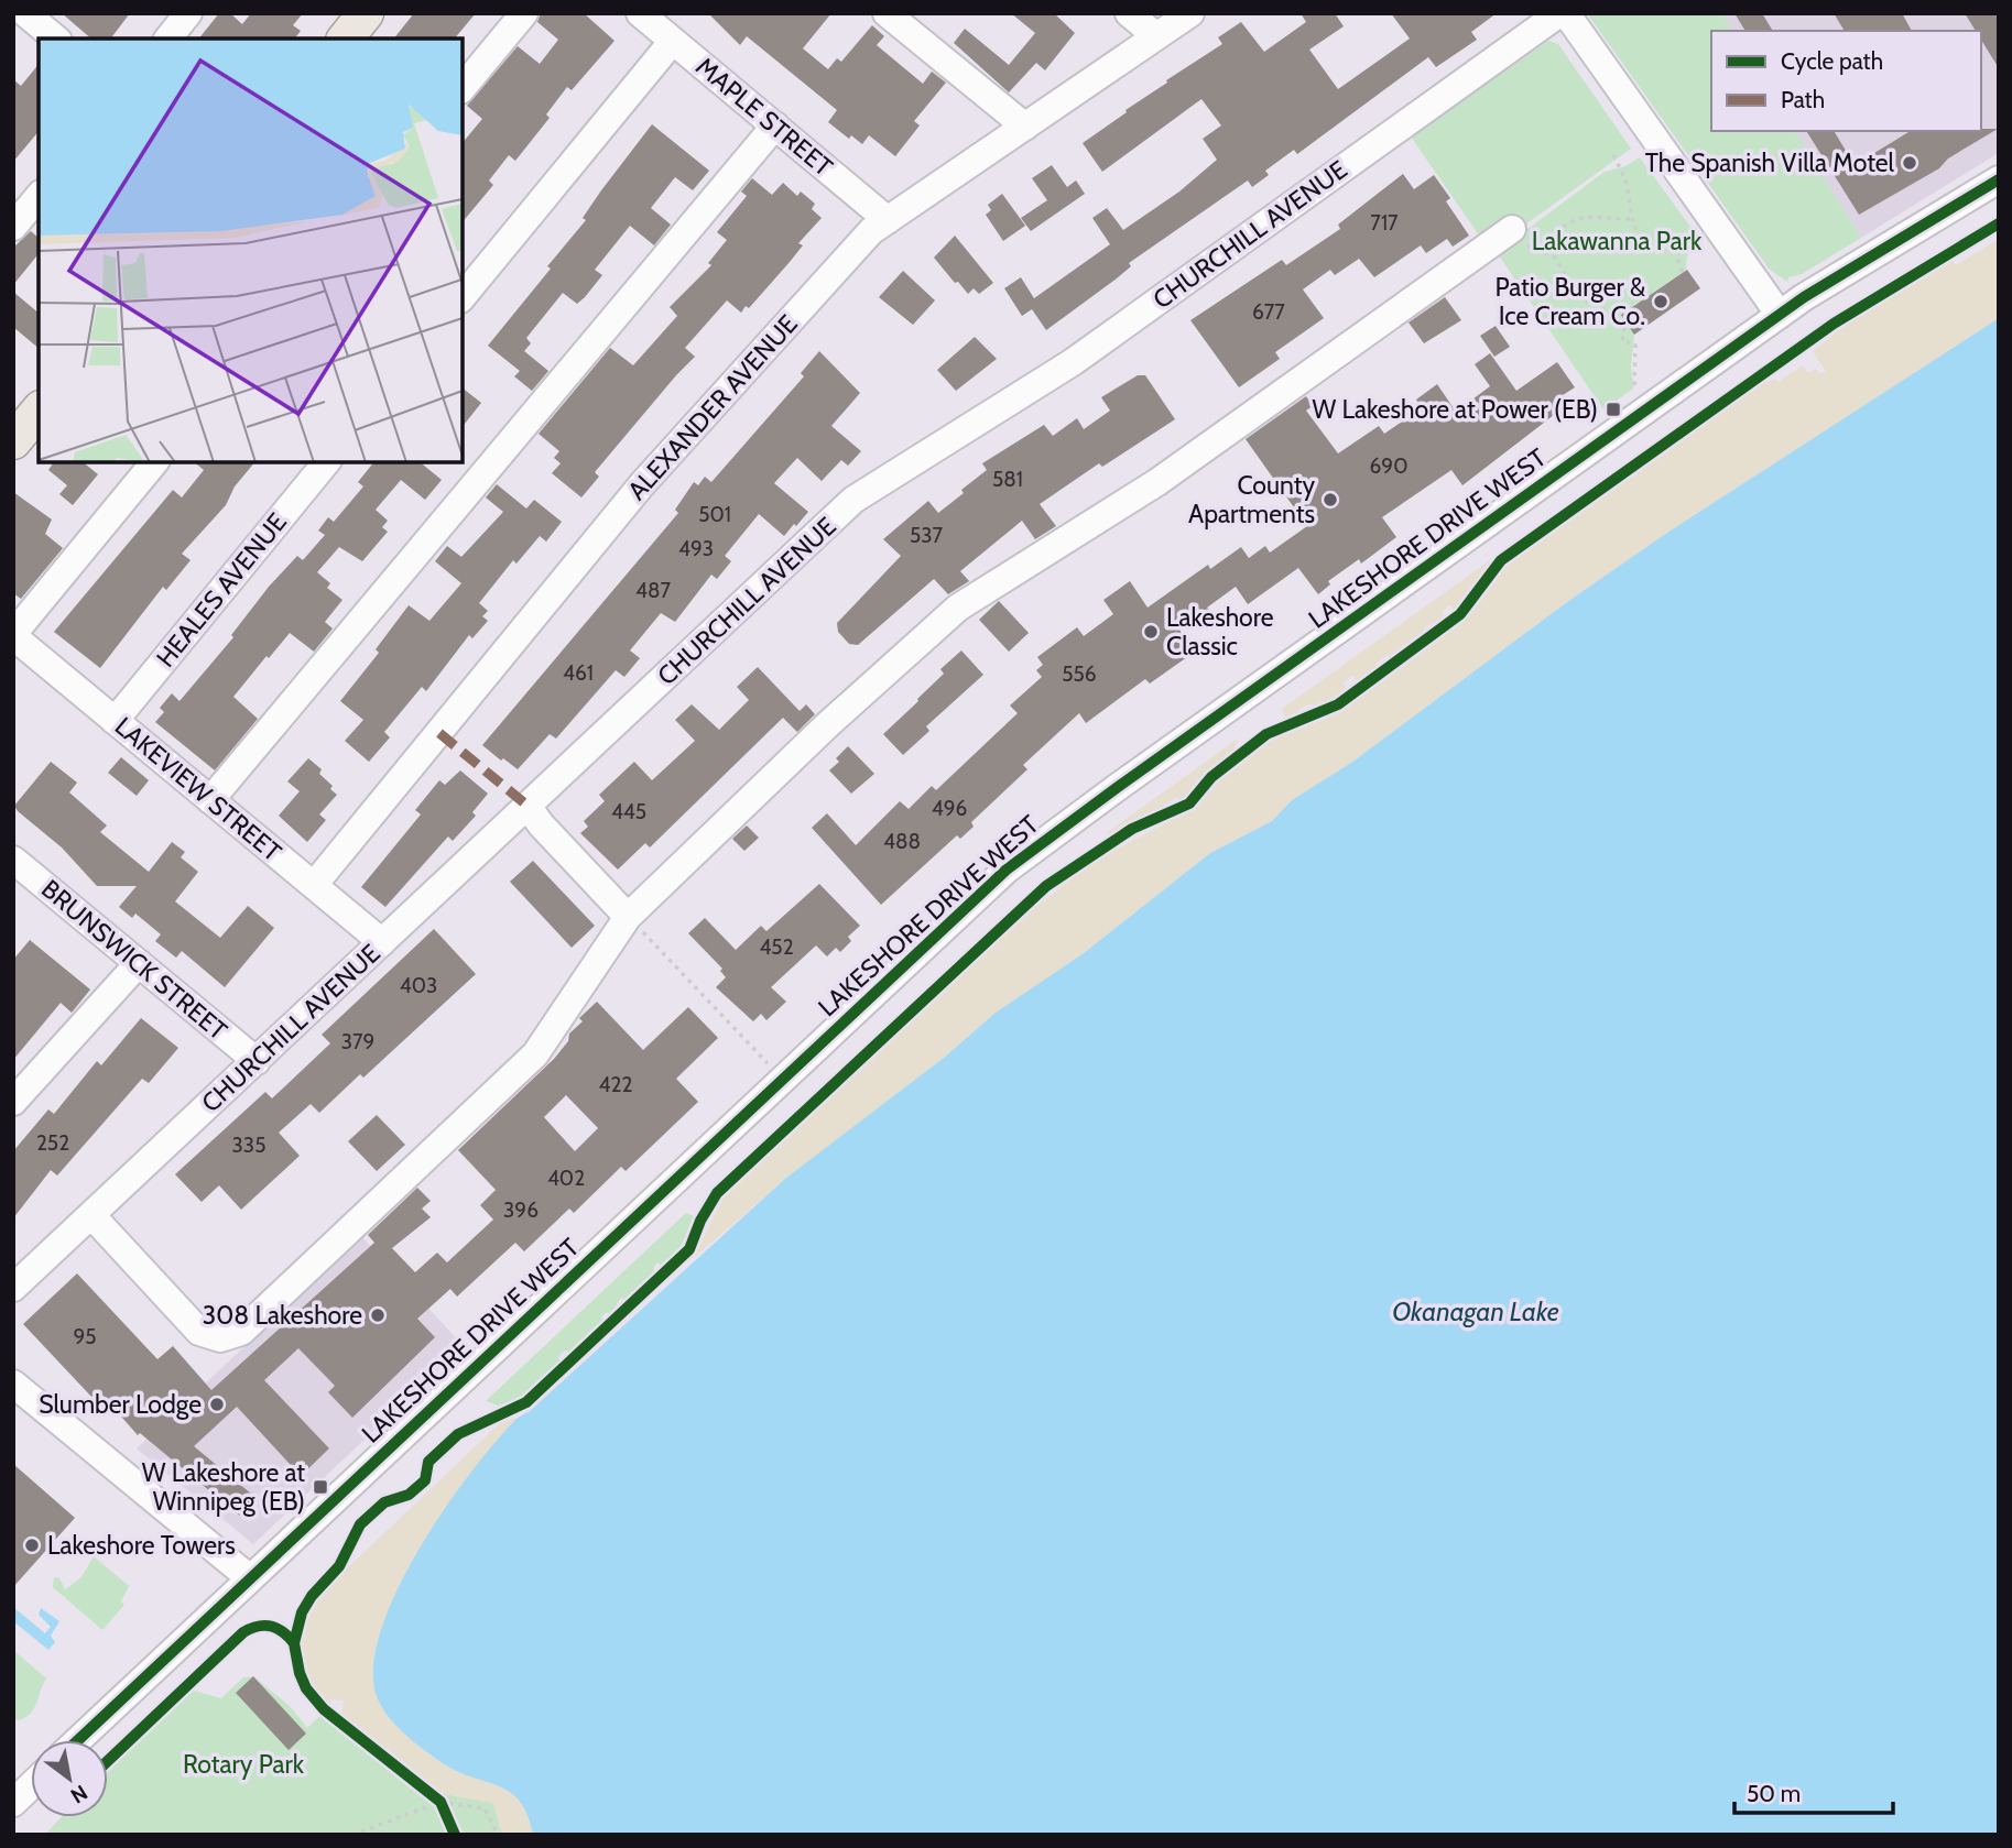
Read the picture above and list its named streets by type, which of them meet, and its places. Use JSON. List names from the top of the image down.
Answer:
{
  "streets": {
    "street": [
      "MAPLE STREET",
      "CHURCHILL AVENUE",
      "ALEXANDER AVENUE",
      "LAKESHORE DRIVE WEST",
      "HEALES AVENUE",
      "LAKEVIEW STREET",
      "BRUNSWICK STREET"
    ]
  },
  "crossings": [
    ["MAPLE STREET", "ALEXANDER AVENUE"],
    ["CHURCHILL AVENUE", "LAKEVIEW STREET"],
    ["CHURCHILL AVENUE", "BRUNSWICK STREET"],
    ["ALEXANDER AVENUE", "LAKEVIEW STREET"],
    ["HEALES AVENUE", "LAKEVIEW STREET"]
  ],
  "water": ["Okanagan Lake"],
  "parks": ["Lakawanna Park", "Rotary Park"],
  "places": {
    "other": [
      "The Spanish Villa Motel",
      "Patio Burger & Ice Cream Co.",
      "County Apartments",
      "Lakeshore Classic",
      "308 Lakeshore",
      "Slumber Lodge",
      "Lakeshore Towers"
    ],
    "transit": ["W Lakeshore at Power (EB)", "W Lakeshore at Winnipeg (EB)"]
  },
  "house_numbers": [
    "717",
    "677",
    "690",
    "581",
    "501",
    "537",
    "493",
    "487",
    "461",
    "556",
    "496",
    "445",
    "488",
    "452",
    "403",
    "379",
    "422",
    "252",
    "335",
    "402",
    "396",
    "95"
  ],
  "legend": ["Cycle path", "Path"],
  "scale_bar": "50 m",
  "north": "bottom right"
}
